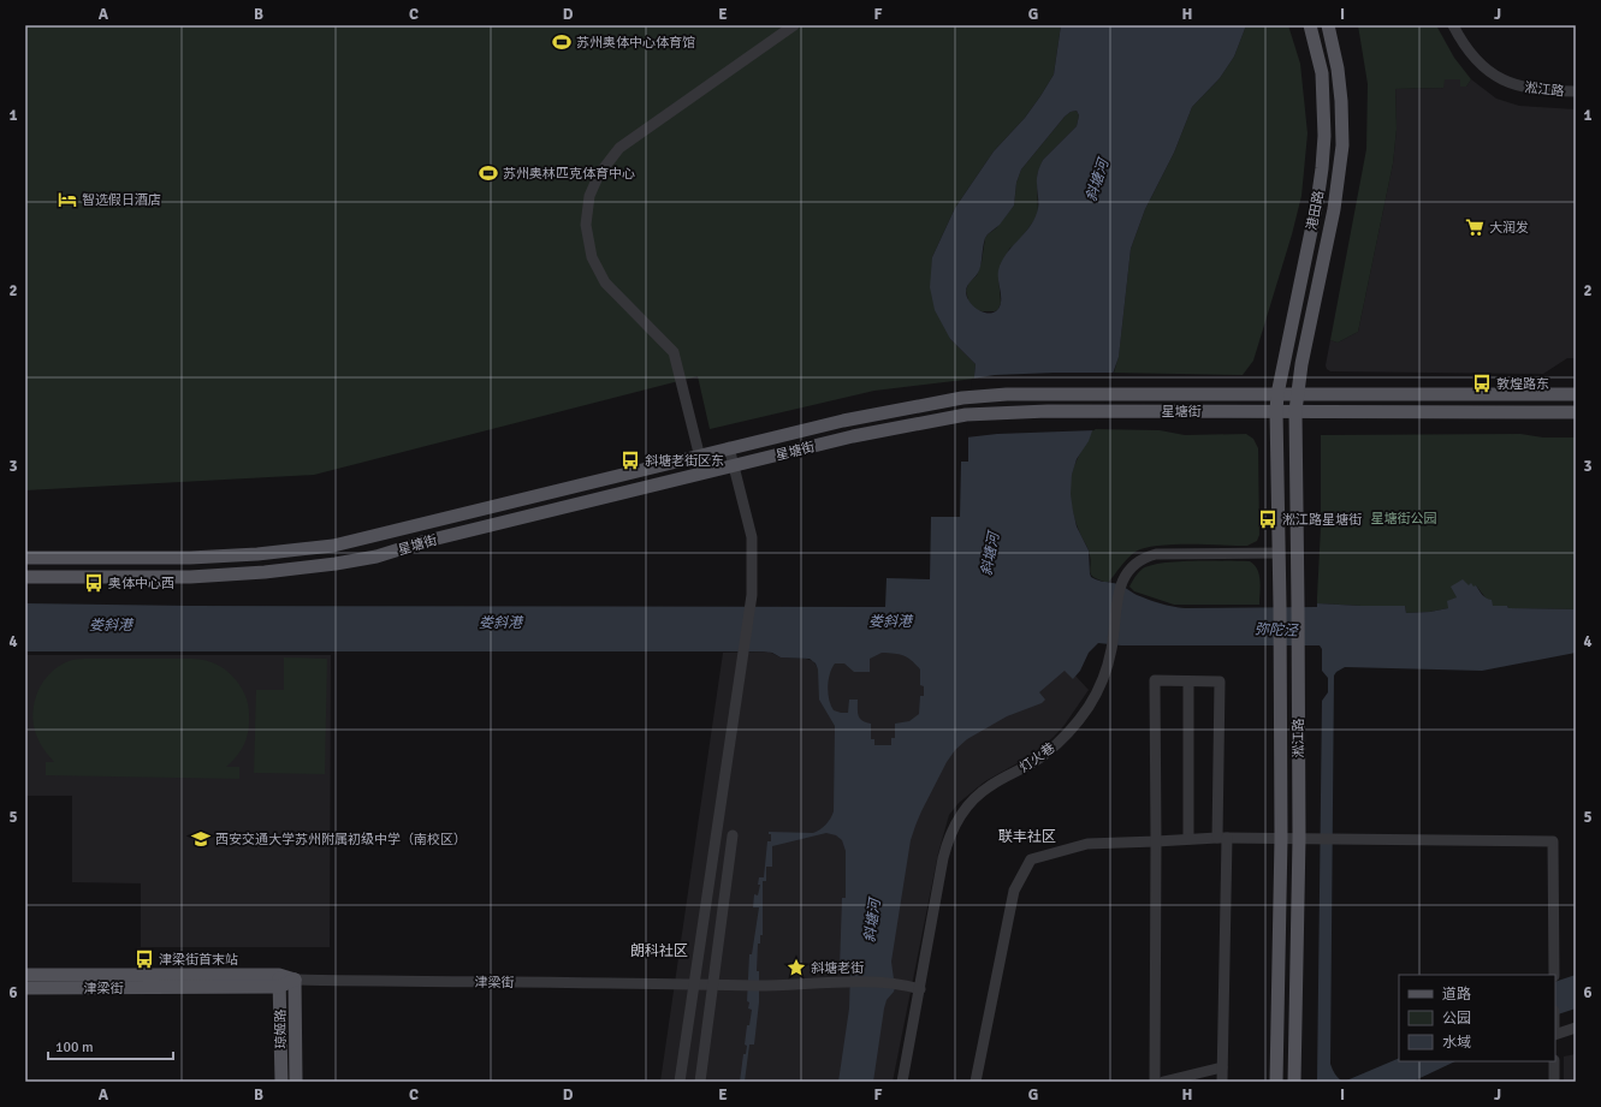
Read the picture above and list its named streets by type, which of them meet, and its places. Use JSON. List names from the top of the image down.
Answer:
{
  "streets": {
    "main road": [
      "淞江路",
      "港田路",
      "星塘街",
      "津梁街",
      "琼姬路"
    ],
    "street": ["灯火巷"]
  },
  "crossings": [
    ["淞江路", "港田路"],
    ["淞江路", "星塘街"],
    ["淞江路", "灯火巷"],
    ["港田路", "星塘街"],
    ["灯火巷", "津梁街"],
    ["津梁街", "琼姬路"]
  ],
  "districts": ["联丰社区", "朗科社区"],
  "water": ["斜塘河", "娄斜港", "弥陀泾"],
  "parks": ["星塘街公园"],
  "places": {
    "sports": ["苏州奥体中心体育馆", "苏州奥林匹克体育中心"],
    "hotel": ["智选假日酒店"],
    "supermarket": ["大润发"],
    "bus stop": [
      "敦煌路东",
      "斜塘老街区东",
      "淞江路星塘街",
      "奥体中心西",
      "津梁街首末站"
    ],
    "school or university": ["西安交通大学苏州附属初级中学（南校区）"],
    "place": ["斜塘老街"]
  },
  "legend": ["道路", "公园", "水域"],
  "scale_bar": "100 m",
  "grid": {
    "columns": [
      "A",
      "B",
      "C",
      "D",
      "E",
      "F",
      "G",
      "H",
      "I",
      "J"
    ],
    "rows": [
      "1",
      "2",
      "3",
      "4",
      "5",
      "6"
    ]
  }
}
